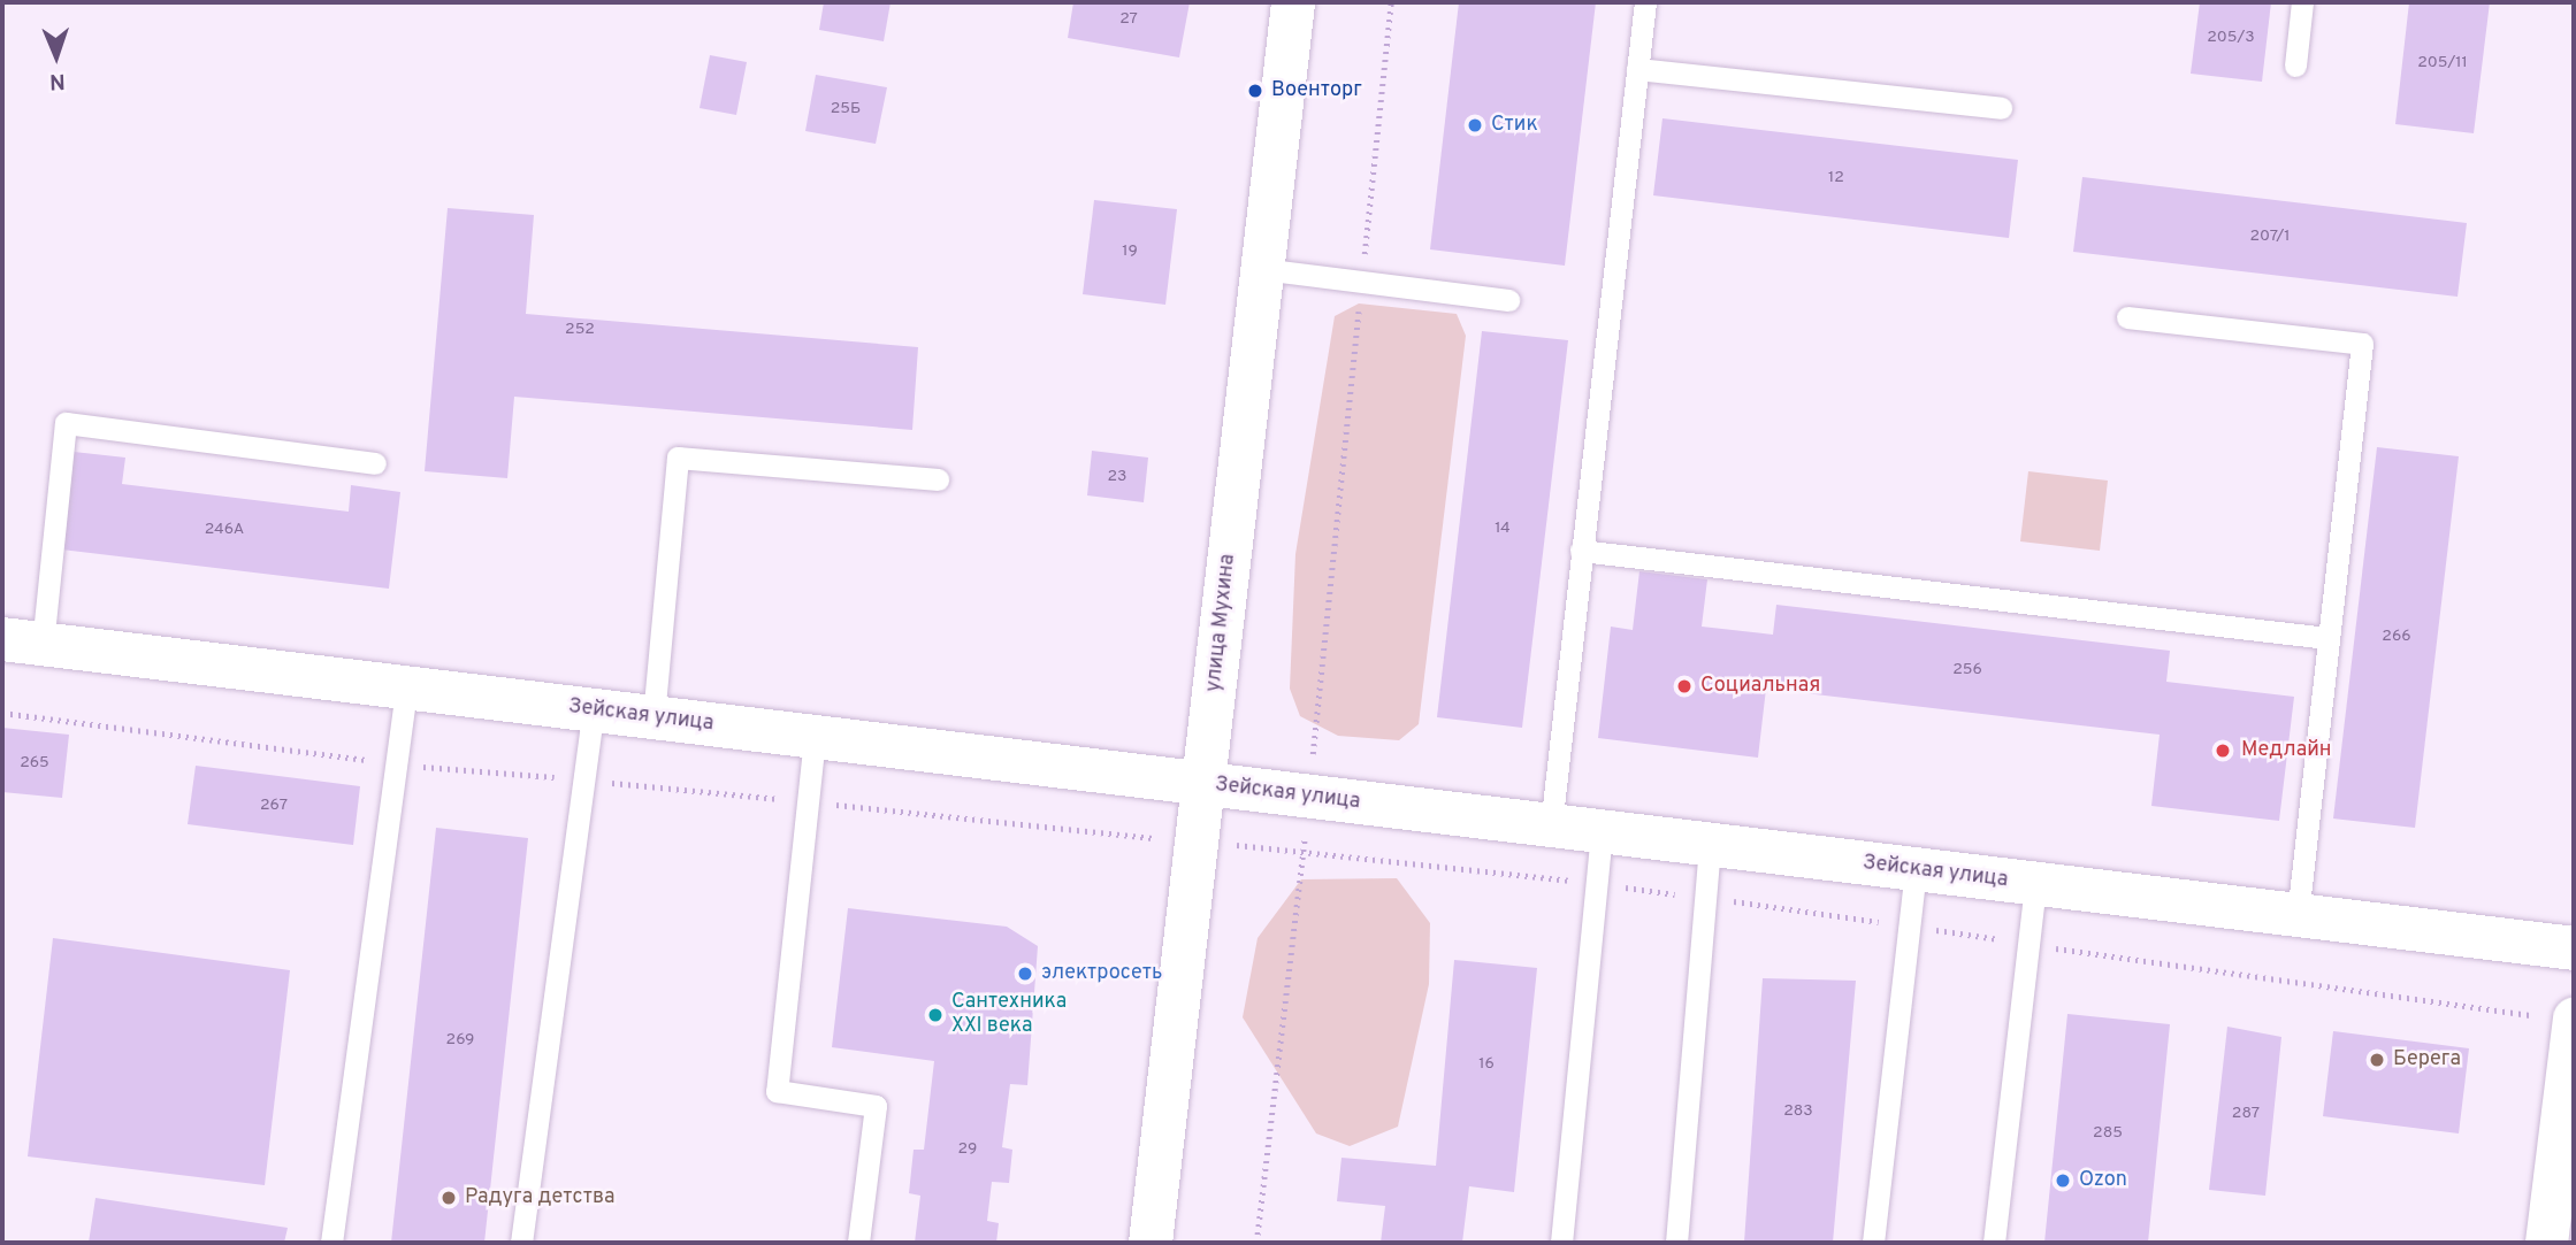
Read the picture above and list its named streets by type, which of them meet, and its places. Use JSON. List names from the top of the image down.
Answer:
{
  "streets": {
    "street": ["улица Мухина", "Зейская улица"]
  },
  "crossings": [
    ["улица Мухина", "Зейская улица"]
  ],
  "places": [
    "Военторг",
    "Стик",
    "Социальная",
    "Медлайн",
    "электросеть",
    "Сантехника XXI века",
    "Берега",
    "Ozon",
    "Радуга детства"
  ],
  "house_numbers": [
    "27",
    "205/3",
    "205/11",
    "25Б",
    "12",
    "207/1",
    "19",
    "252",
    "23",
    "14",
    "246А",
    "266",
    "256",
    "265",
    "267",
    "269",
    "16",
    "283",
    "287",
    "285",
    "29"
  ],
  "north": "bottom"
}
